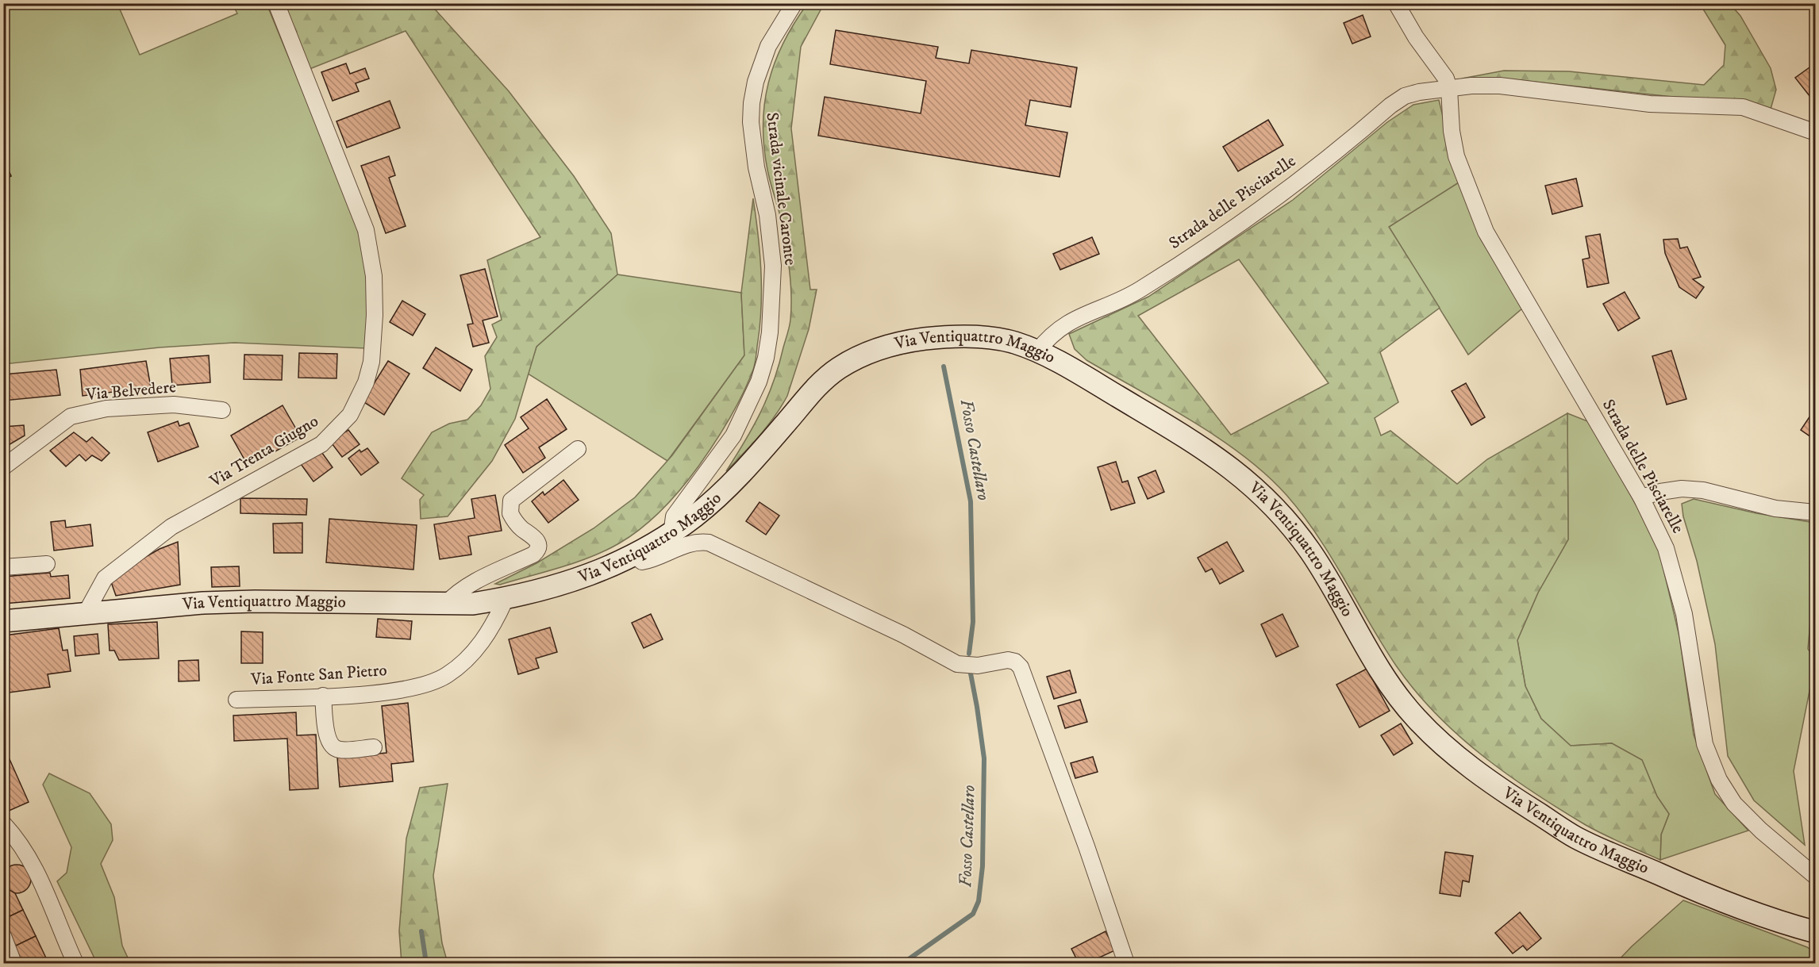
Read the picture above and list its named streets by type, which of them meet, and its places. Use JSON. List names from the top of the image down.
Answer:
{
  "streets": {
    "main road": ["Via Ventiquattro Maggio"],
    "street": [
      "Strada vicinale Caronte",
      "Strada delle Pisciarelle",
      "Via Belvedere",
      "Via Trenta Giugno",
      "Via Fonte San Pietro"
    ]
  },
  "crossings": [
    ["Strada vicinale Caronte", "Via Ventiquattro Maggio"],
    ["Strada delle Pisciarelle", "Via Ventiquattro Maggio"],
    ["Via Ventiquattro Maggio", "Via Trenta Giugno"],
    ["Via Ventiquattro Maggio", "Via Fonte San Pietro"]
  ],
  "water": ["Fosso Castellaro"]
}
